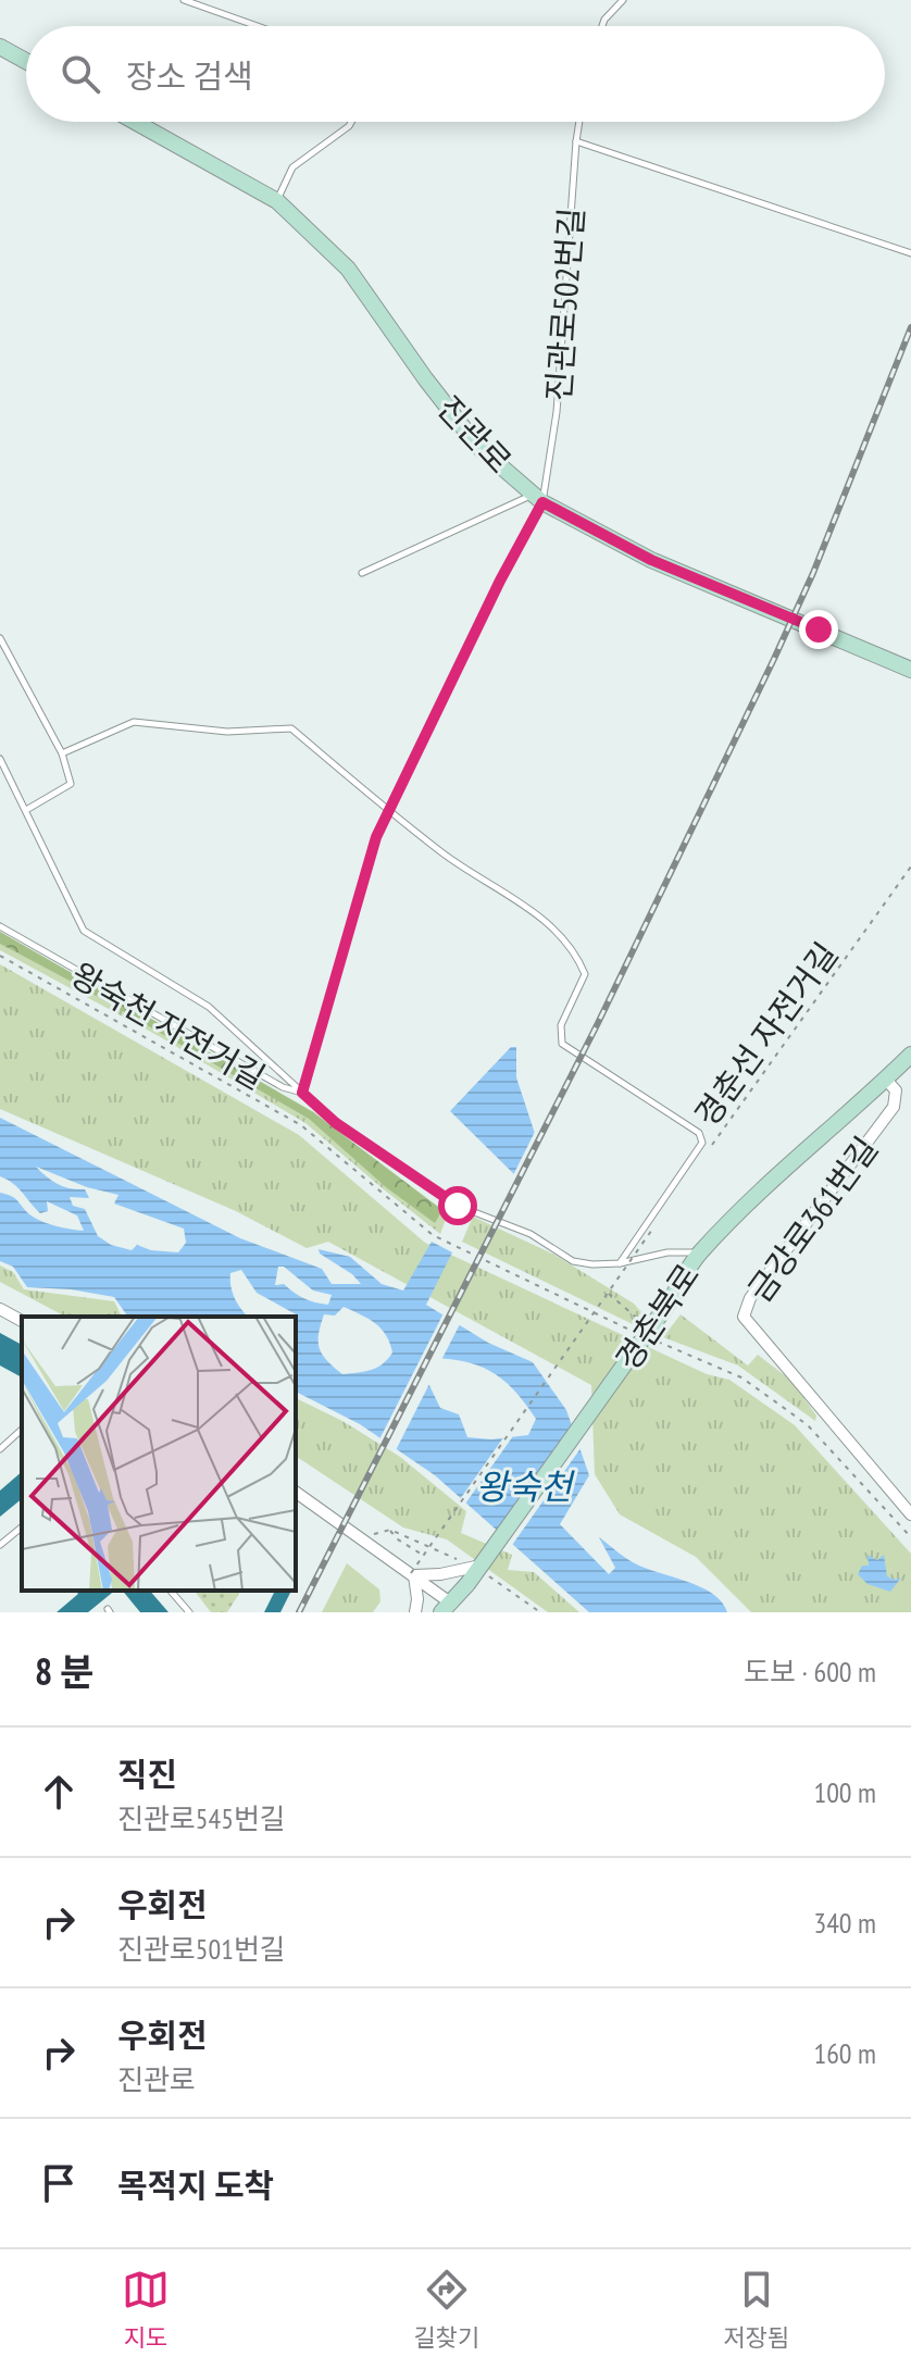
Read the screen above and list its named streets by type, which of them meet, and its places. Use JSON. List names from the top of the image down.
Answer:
{
  "streets": {
    "street": ["진관로", "금강로361번길", "경춘북로"],
    "lane": ["진관로502번길"],
    "path": ["왕숙천 자전거길", "경춘선 자전거길"]
  },
  "crossings": [
    ["진관로502번길", "진관로"],
    ["금강로361번길", "경춘북로"]
  ],
  "water": ["왕숙천"],
  "page": {
    "search": "장소 검색",
    "heading": ["8 분", "도보 · 600 m"],
    "list": [
      ["직진", "진관로545번길", "100 m"],
      ["우회전", "진관로501번길", "340 m"],
      ["우회전", "진관로", "160 m"],
      "목적지 도착"
    ],
    "nav": ["지도", "길찾기", "저장됨"]
  }
}
